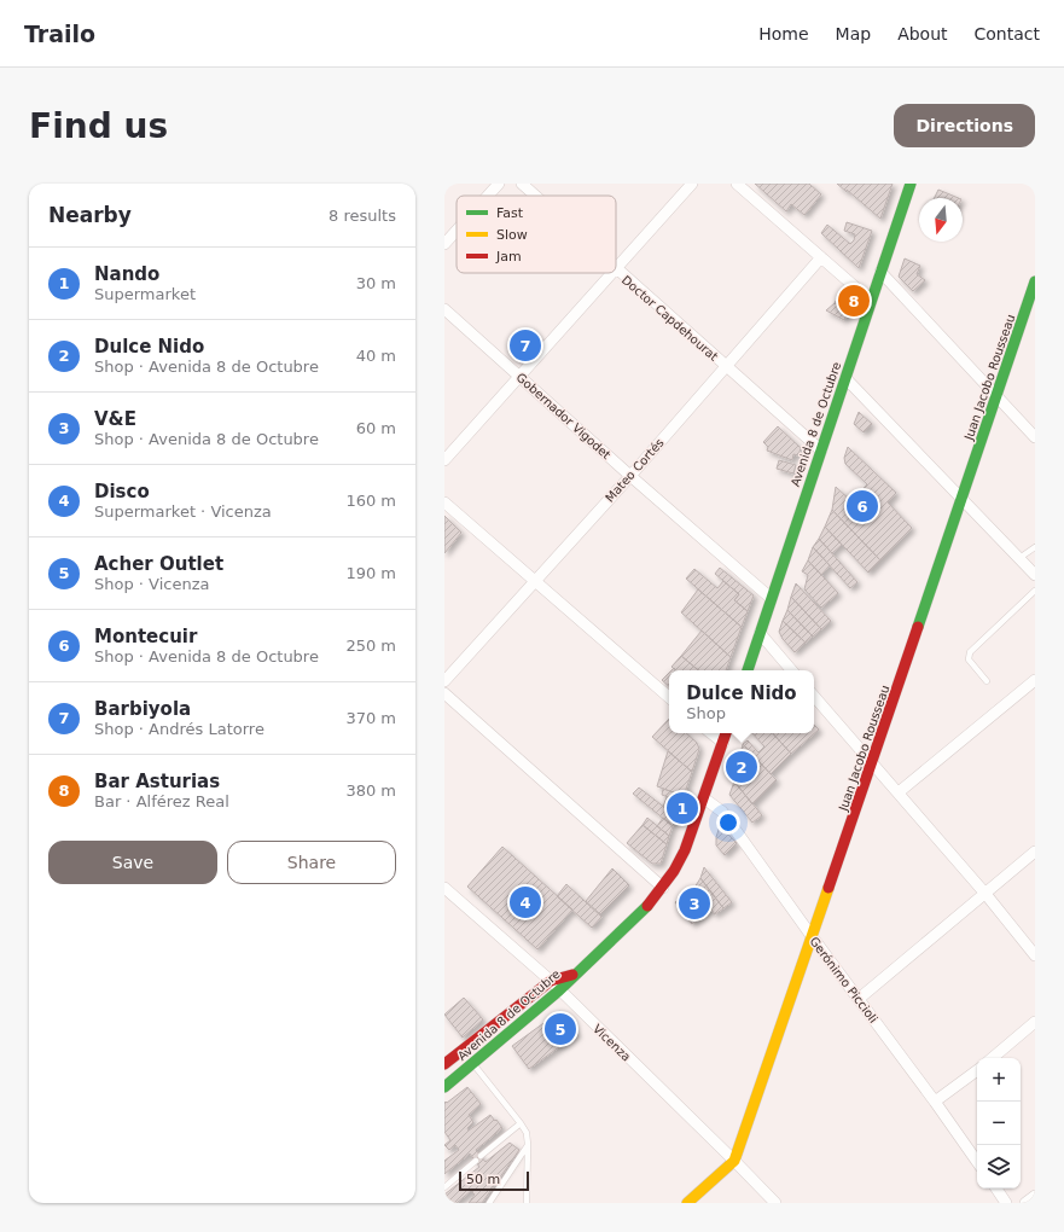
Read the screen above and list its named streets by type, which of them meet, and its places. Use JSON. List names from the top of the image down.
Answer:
{
  "streets": {
    "main road": ["Juan Jacobo Rousseau", "Avenida 8 de Octubre"],
    "street": [
      "Doctor Capdehourat",
      "Gobernador Vigodet",
      "Mateo Cortés",
      "Gerónimo Piccioli",
      "Vicenza"
    ]
  },
  "crossings": [
    ["Doctor Capdehourat", "Avenida 8 de Octubre"],
    ["Doctor Capdehourat", "Mateo Cortés"],
    ["Juan Jacobo Rousseau", "Gerónimo Piccioli"],
    ["Juan Jacobo Rousseau", "Vicenza"],
    ["Gobernador Vigodet", "Avenida 8 de Octubre"],
    ["Gobernador Vigodet", "Mateo Cortés"],
    ["Avenida 8 de Octubre", "Gerónimo Piccioli"],
    ["Avenida 8 de Octubre", "Vicenza"]
  ],
  "legend": ["Fast", "Slow", "Jam"],
  "scale_bar": "50 m",
  "north": "bottom",
  "page": {
    "header": "Trailo",
    "nav": [
      "Home",
      "Map",
      "About",
      "Contact"
    ],
    "buttons": [
      "Directions",
      ["Save", "Share"]
    ],
    "title": "Find us",
    "heading": ["Nearby", "8 results"],
    "list": [
      {
        "mark": "1",
        "name": "Nando",
        "note": "Supermarket",
        "value": "30 m"
      },
      {
        "mark": "2",
        "name": "Dulce Nido",
        "note": "Shop · Avenida 8 de Octubre",
        "value": "40 m"
      },
      {
        "mark": "3",
        "name": "V&E",
        "note": "Shop · Avenida 8 de Octubre",
        "value": "60 m"
      },
      {
        "mark": "4",
        "name": "Disco",
        "note": "Supermarket · Vicenza",
        "value": "160 m"
      },
      {
        "mark": "5",
        "name": "Acher Outlet",
        "note": "Shop · Vicenza",
        "value": "190 m"
      },
      {
        "mark": "6",
        "name": "Montecuir",
        "note": "Shop · Avenida 8 de Octubre",
        "value": "250 m"
      },
      {
        "mark": "7",
        "name": "Barbiyola",
        "note": "Shop · Andrés Latorre",
        "value": "370 m"
      },
      {
        "mark": "8",
        "name": "Bar Asturias",
        "note": "Bar · Alférez Real",
        "value": "380 m"
      }
    ],
    "pins": [
      "8",
      "7",
      "6",
      "2",
      "1",
      "4",
      "3",
      "5"
    ],
    "popup": ["Dulce Nido", "Shop"],
    "map_buttons": ["+", "−"],
    "scale": "50 m"
  }
}
